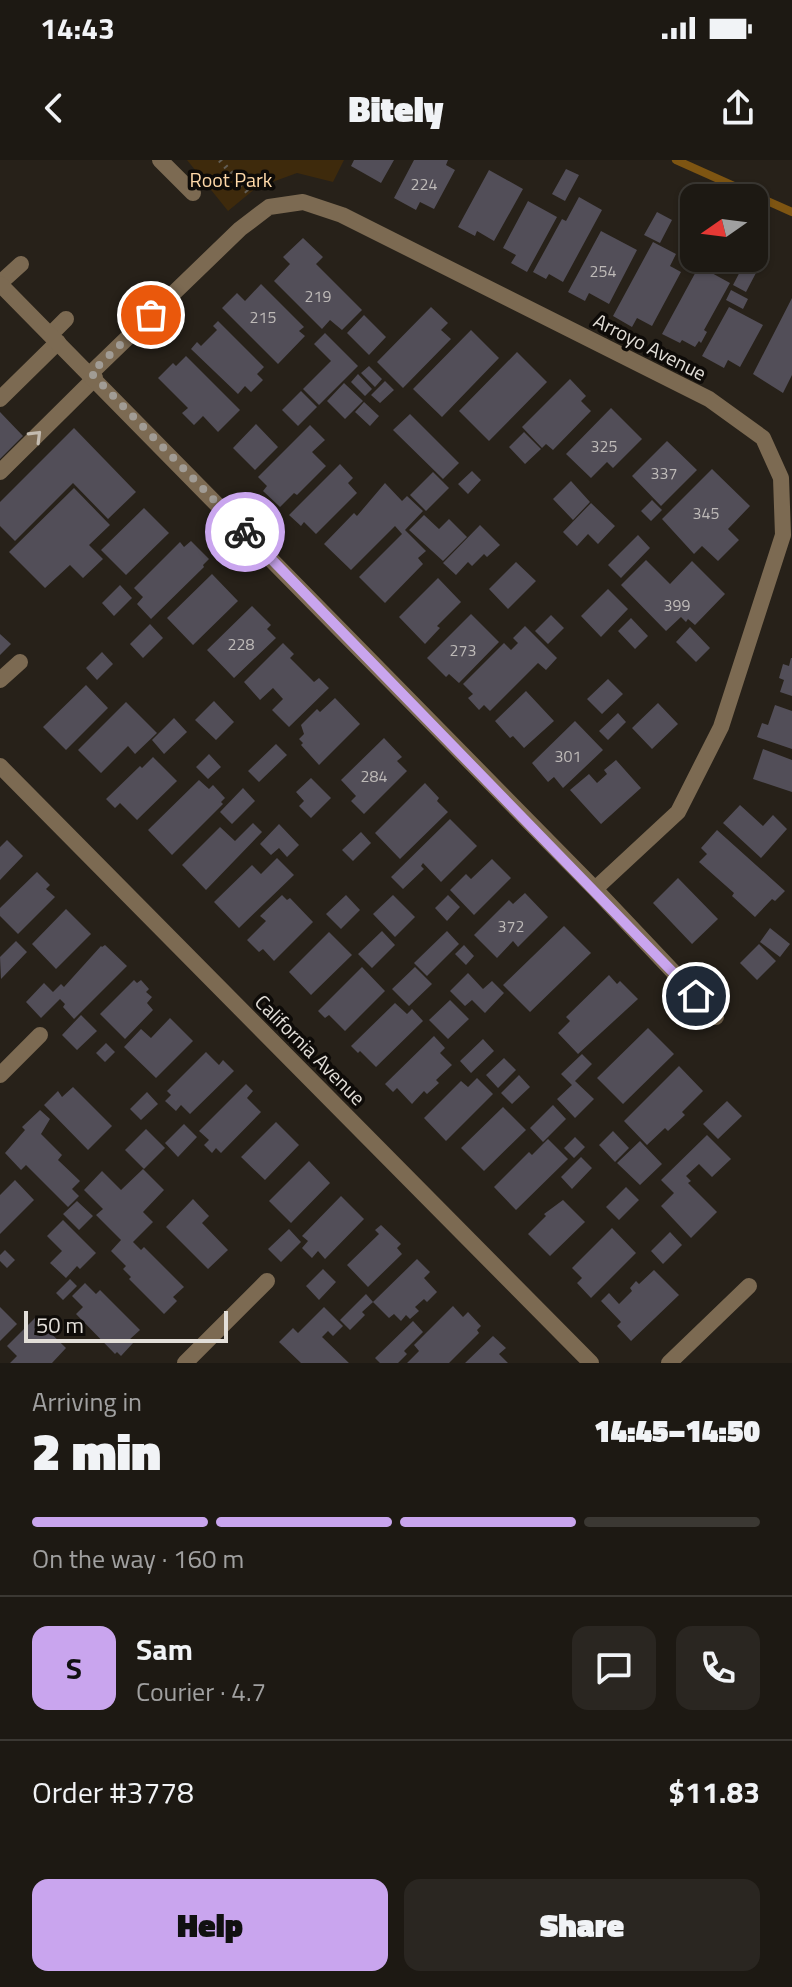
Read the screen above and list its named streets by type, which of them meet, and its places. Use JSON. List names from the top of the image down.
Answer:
{
  "streets": {
    "street": ["Arroyo Avenue", "California Avenue"]
  },
  "parks": ["Root Park"],
  "house_numbers": [
    "224",
    "254",
    "219",
    "215",
    "325",
    "337",
    "345",
    "399",
    "228",
    "273",
    "301",
    "284",
    "372"
  ],
  "scale_bar": "50 m",
  "north": "left",
  "page": {
    "status": "14:43",
    "header": "Bitely",
    "scale": "50 m",
    "heading": ["2 min", "Arriving in", "14:45–14:50"],
    "panel": [
      "Sam",
      "Courier · 4.7",
      "Order #3778",
      "$11.83"
    ],
    "bar": "On the way · 160 m",
    "round": "S",
    "buttons": ["Help", "Share"]
  }
}
